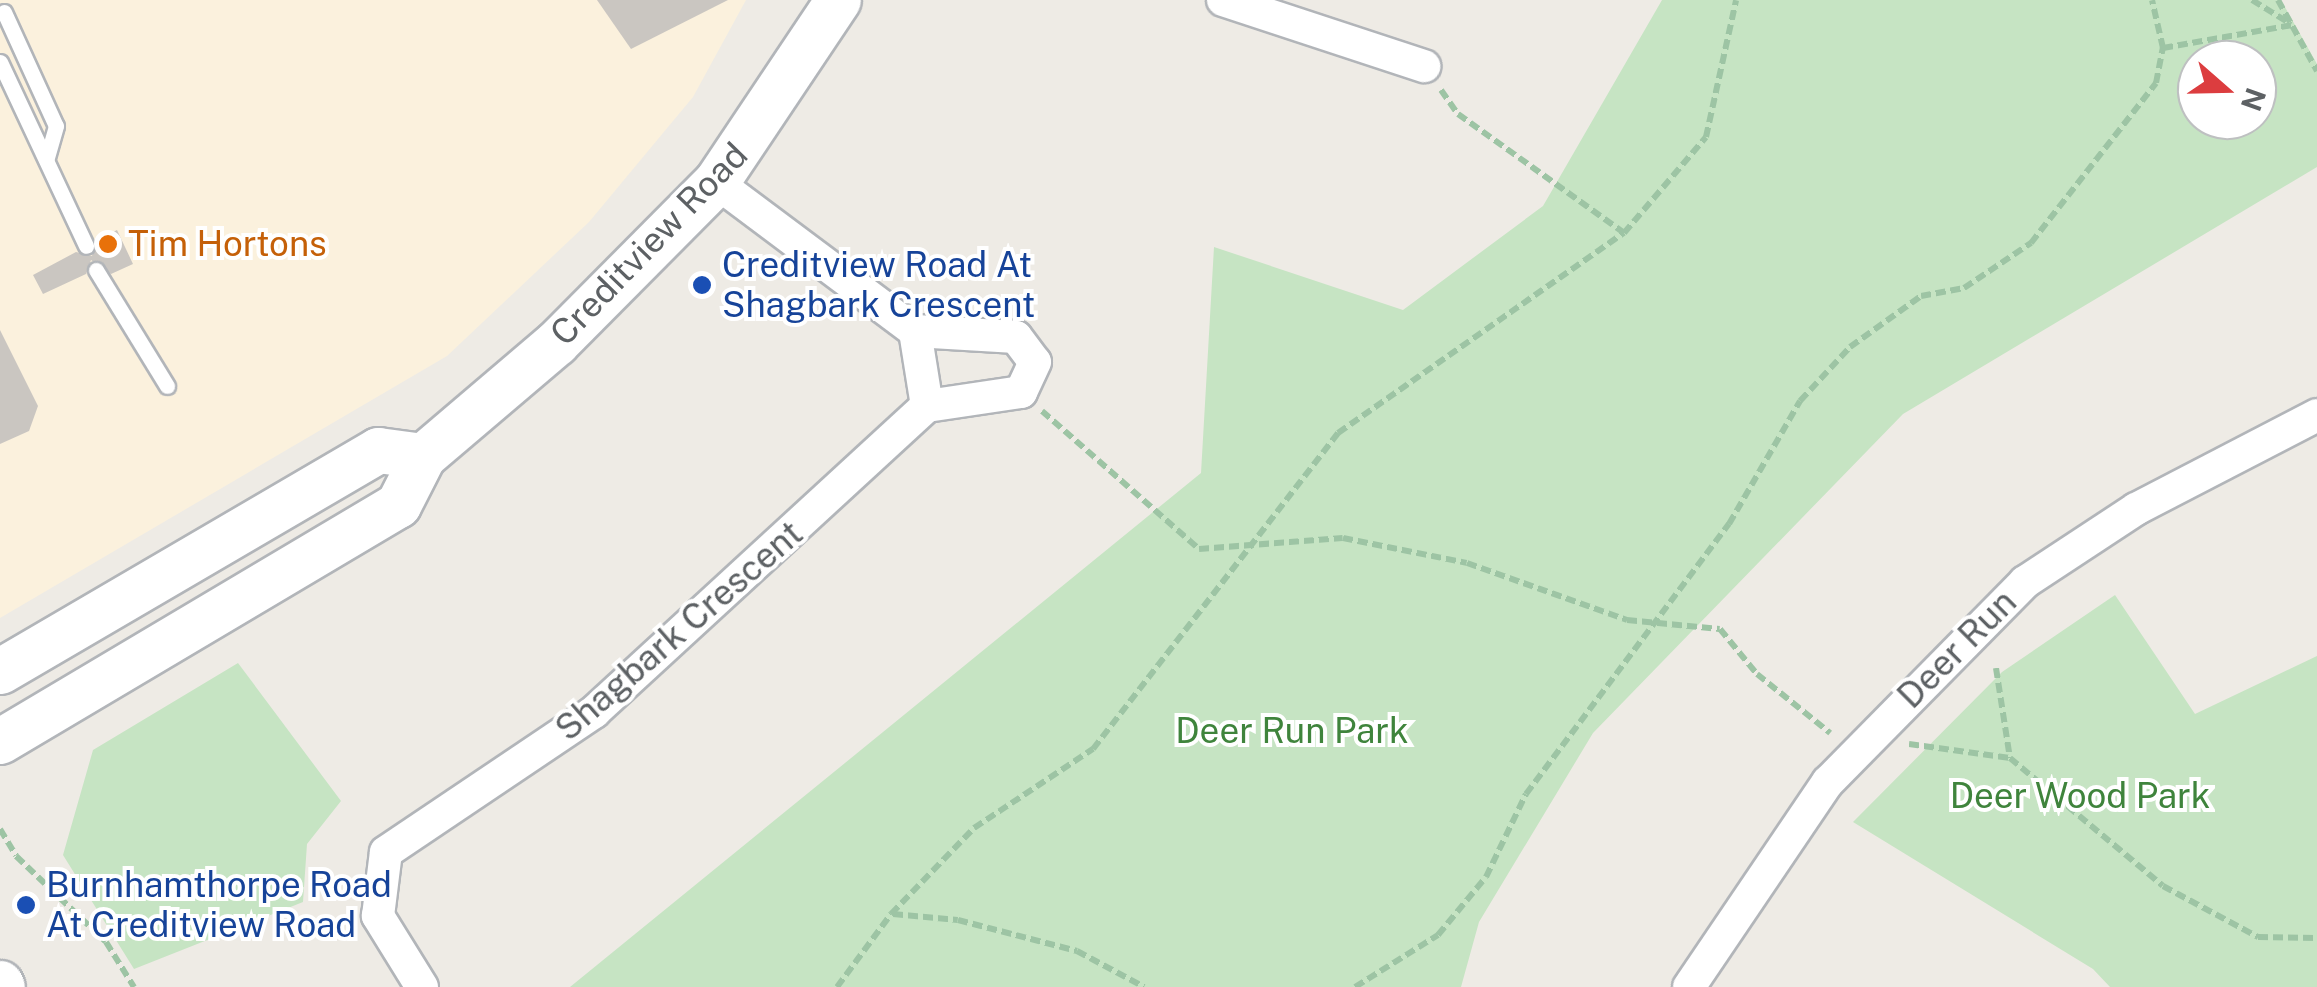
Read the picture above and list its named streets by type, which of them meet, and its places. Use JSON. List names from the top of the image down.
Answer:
{
  "streets": {
    "main road": ["Creditview Road"],
    "street": ["Shagbark Crescent", "Deer Run"]
  },
  "parks": ["Deer Run Park", "Deer Wood Park"],
  "places": ["Tim Hortons", "Creditview Road At Shagbark Crescent", "Burnhamthorpe Road At Creditview Road"],
  "north": "right"
}
